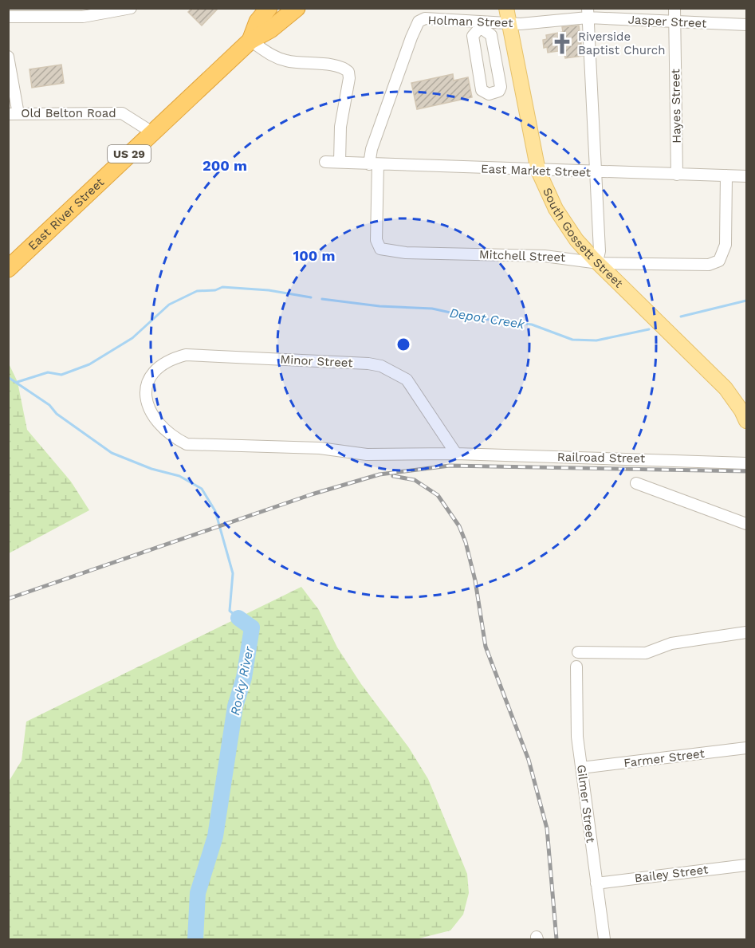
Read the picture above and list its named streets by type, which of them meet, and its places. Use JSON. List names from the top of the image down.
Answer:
{
  "streets": {
    "highway": ["US 29", "East River Street"],
    "main road": ["South Gossett Street"],
    "street": [
      "Holman Street",
      "Jasper Street",
      "Hayes Street",
      "Old Belton Road",
      "East Market Street",
      "Mitchell Street",
      "Minor Street",
      "Railroad Street",
      "Farmer Street",
      "Gilmer Street",
      "Bailey Street"
    ]
  },
  "crossings": [
    ["Holman Street", "Jasper Street"],
    ["Holman Street", "East Market Street"],
    ["Holman Street", "South Gossett Street"],
    ["Holman Street", "Mitchell Street"],
    ["Jasper Street", "Hayes Street"],
    ["Hayes Street", "East Market Street"],
    ["Old Belton Road", "East River Street"],
    ["East Market Street", "South Gossett Street"],
    ["East Market Street", "Mitchell Street"],
    ["South Gossett Street", "Mitchell Street"],
    ["Minor Street", "Railroad Street"],
    ["Farmer Street", "Gilmer Street"],
    ["Gilmer Street", "Bailey Street"]
  ],
  "water": ["Depot Creek", "Rocky River"],
  "places": {
    "church": ["Riverside Baptist Church"]
  },
  "rings": ["200 m", "100 m"]
}
